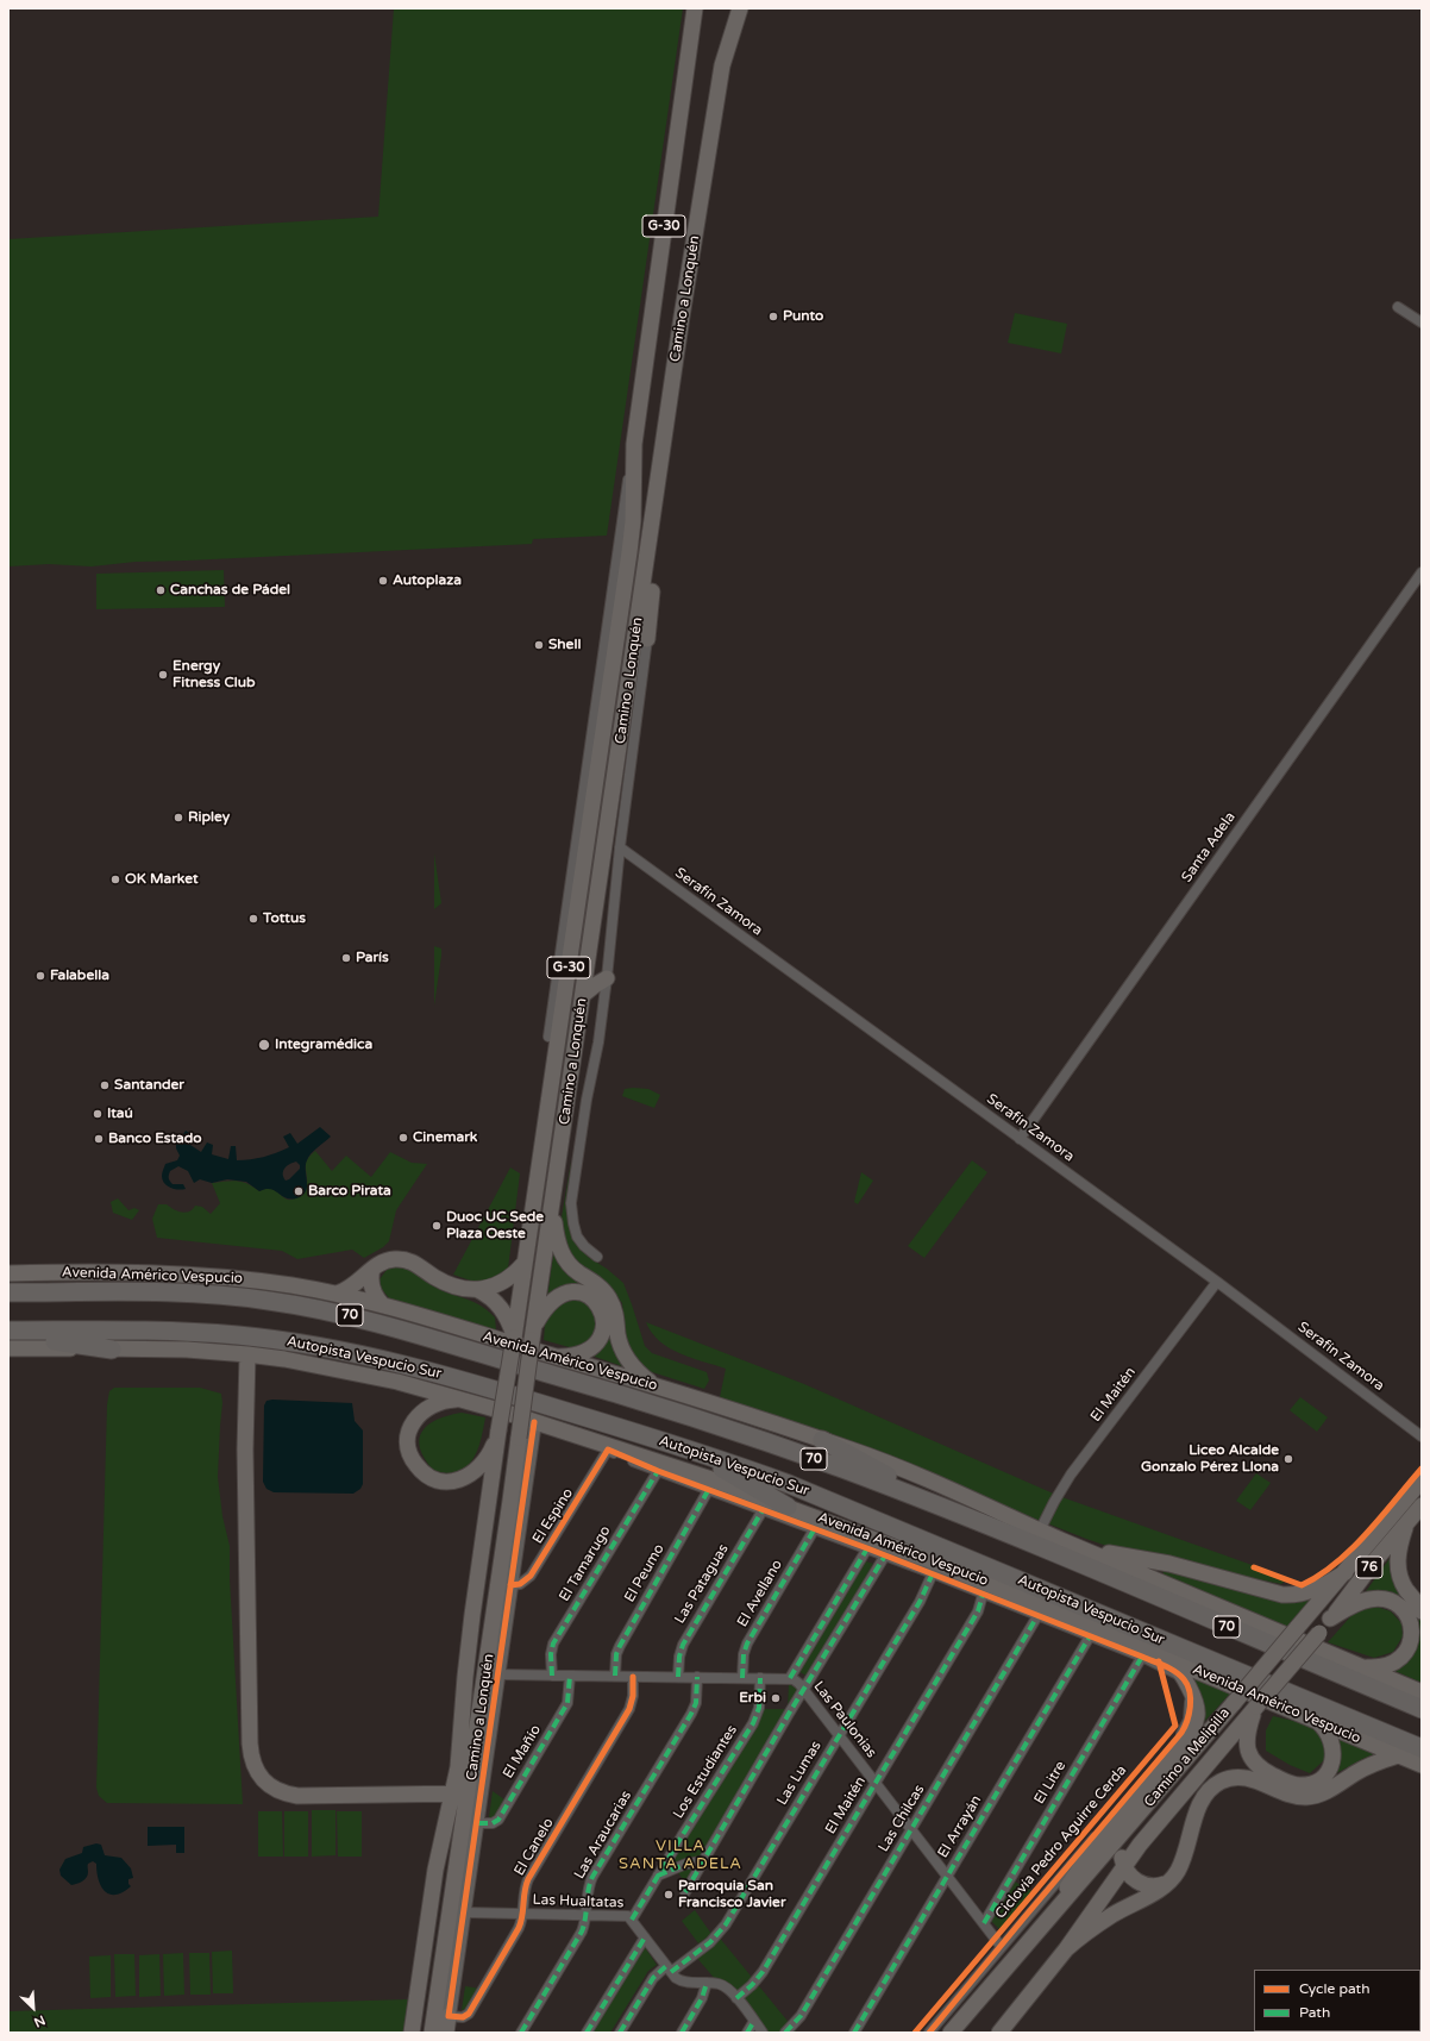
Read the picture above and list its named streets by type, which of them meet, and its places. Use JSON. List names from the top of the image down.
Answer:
{
  "streets": {
    "highway": ["70", "Autopista Vespucio Sur"],
    "main road": [
      "G-30",
      "Camino a Lonquén",
      "Avenida Américo Vespucio",
      "76",
      "Camino a Melipilla"
    ],
    "street": [
      "Santa Adela",
      "Serafín Zamora",
      "El Maitén",
      "El Espino",
      "El Tamarugo",
      "El Peumo",
      "Las Pataguas",
      "El Avellano",
      "Las Paulonias",
      "El Mañío",
      "Los Estudiantes",
      "Las Lumas",
      "El Litre",
      "Las Chilcas",
      "El Arrayán",
      "Las Araucarias",
      "El Canelo",
      "Las Hualtatas"
    ],
    "cycle path": ["Ciclovía Pedro Aguirre Cerda"]
  },
  "crossings": [
    ["Camino a Lonquén", "Serafín Zamora"],
    ["Camino a Lonquén", "Avenida Américo Vespucio"],
    ["Camino a Lonquén", "El Espino"],
    ["Camino a Lonquén", "El Mañío"],
    ["Camino a Lonquén", "El Canelo"],
    ["Camino a Lonquén", "Las Hualtatas"],
    ["Santa Adela", "Serafín Zamora"],
    ["Serafín Zamora", "El Maitén"],
    ["Avenida Américo Vespucio", "El Maitén"],
    ["Avenida Américo Vespucio", "El Espino"],
    ["Avenida Américo Vespucio", "El Tamarugo"],
    ["Avenida Américo Vespucio", "El Peumo"],
    ["Avenida Américo Vespucio", "Las Pataguas"],
    ["Avenida Américo Vespucio", "El Avellano"],
    ["Avenida Américo Vespucio", "Camino a Melipilla"],
    ["Avenida Américo Vespucio", "Las Lumas"],
    ["Avenida Américo Vespucio", "El Litre"],
    ["Avenida Américo Vespucio", "Las Chilcas"],
    ["Avenida Américo Vespucio", "El Arrayán"],
    ["El Maitén", "Las Paulonias"],
    ["Las Paulonias", "Camino a Melipilla"],
    ["Las Paulonias", "Las Lumas"],
    ["Las Paulonias", "El Litre"],
    ["Las Paulonias", "Las Chilcas"],
    ["Las Paulonias", "El Arrayán"],
    ["Los Estudiantes", "Las Hualtatas"],
    ["Las Lumas", "Las Hualtatas"],
    ["Las Araucarias", "Las Hualtatas"],
    ["El Canelo", "Las Hualtatas"]
  ],
  "districts": ["VILLA SANTA ADELA"],
  "places": [
    "Punto",
    "Autoplaza",
    "Canchas de Pádel",
    "Shell",
    "Energy Fitness Club",
    "Ripley",
    "OK Market",
    "Tottus",
    "París",
    "Falabella",
    "Integramédica",
    "Santander",
    "Itaú",
    "Cinemark",
    "Banco Estado",
    "Barco Pirata",
    "Duoc UC Sede Plaza Oeste",
    "Liceo Alcalde Gonzalo Pérez Llona",
    "Erbi",
    "Parroquia San Francisco Javier"
  ],
  "legend": ["Cycle path", "Path"],
  "north": "bottom right"
}
